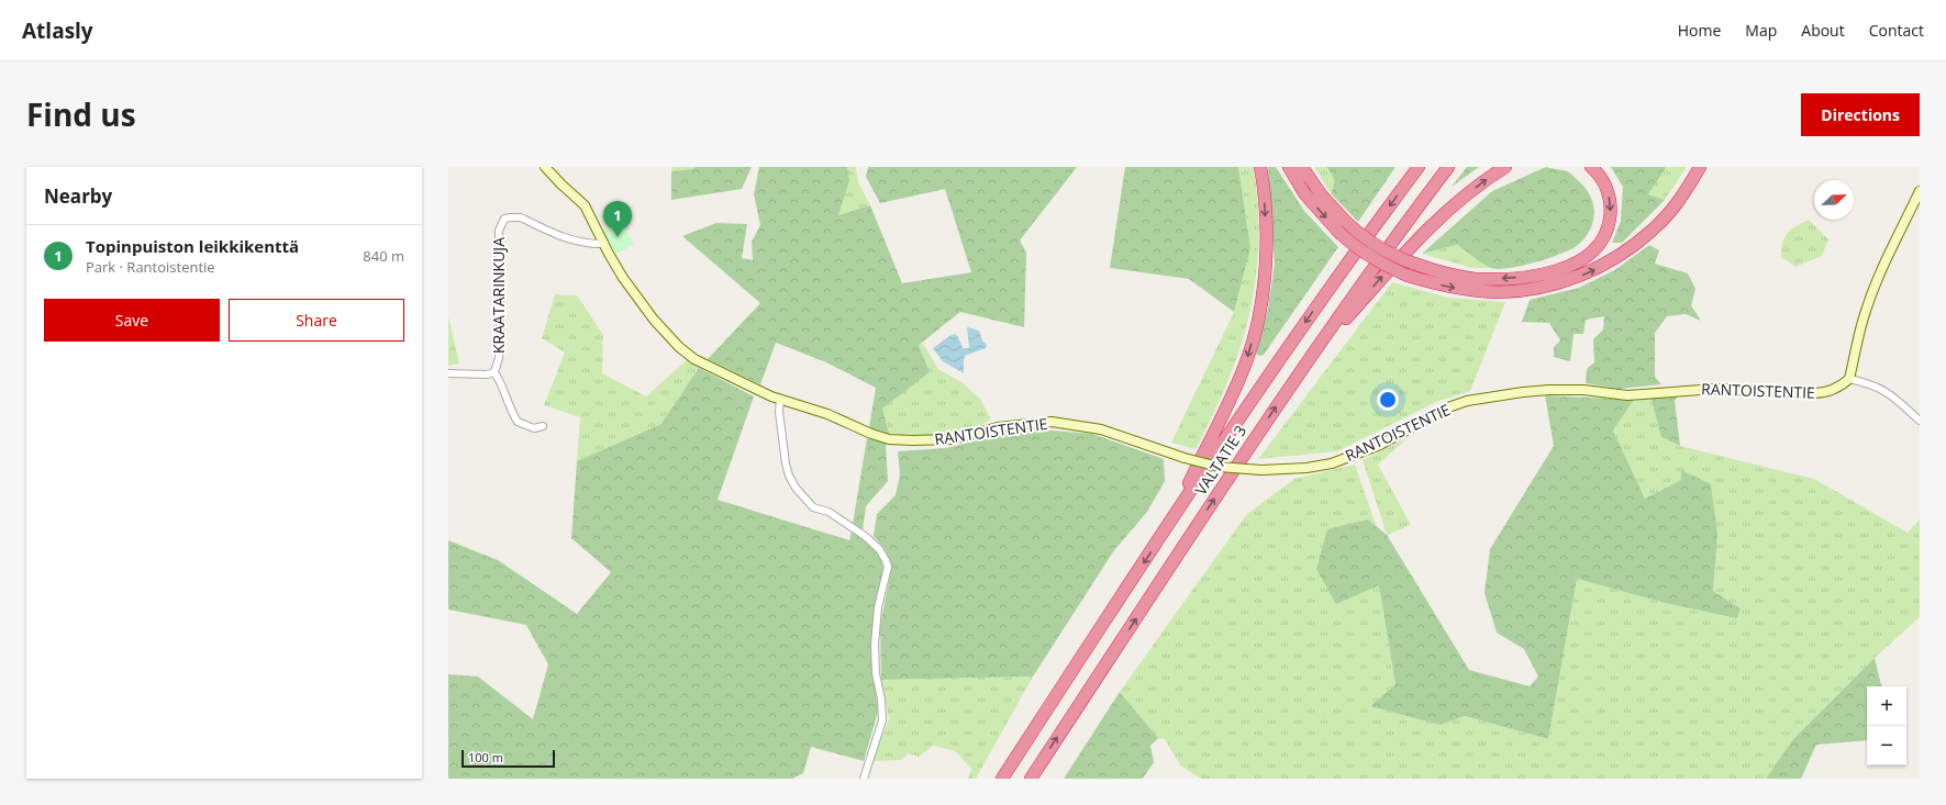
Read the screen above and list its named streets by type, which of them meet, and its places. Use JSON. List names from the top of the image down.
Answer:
{
  "streets": {
    "highway": ["VALTATIE 3"],
    "street": ["KRAATARINKUJA", "RANTOISTENTIE"]
  },
  "crossings": [
    ["KRAATARINKUJA", "RANTOISTENTIE"]
  ],
  "scale_bar": "100 m",
  "north": "top right",
  "page": {
    "header": "Atlasly",
    "nav": [
      "Home",
      "Map",
      "About",
      "Contact"
    ],
    "title": "Find us",
    "buttons": [
      "Directions",
      ["Save", "Share"]
    ],
    "heading": "Nearby",
    "pins": "1",
    "list": [
      {
        "mark": "1",
        "name": "Topinpuiston leikkikenttä",
        "note": "Park · Rantoistentie",
        "value": "840 m"
      }
    ],
    "map_buttons": ["+", "−"],
    "scale": "100 m"
  }
}
